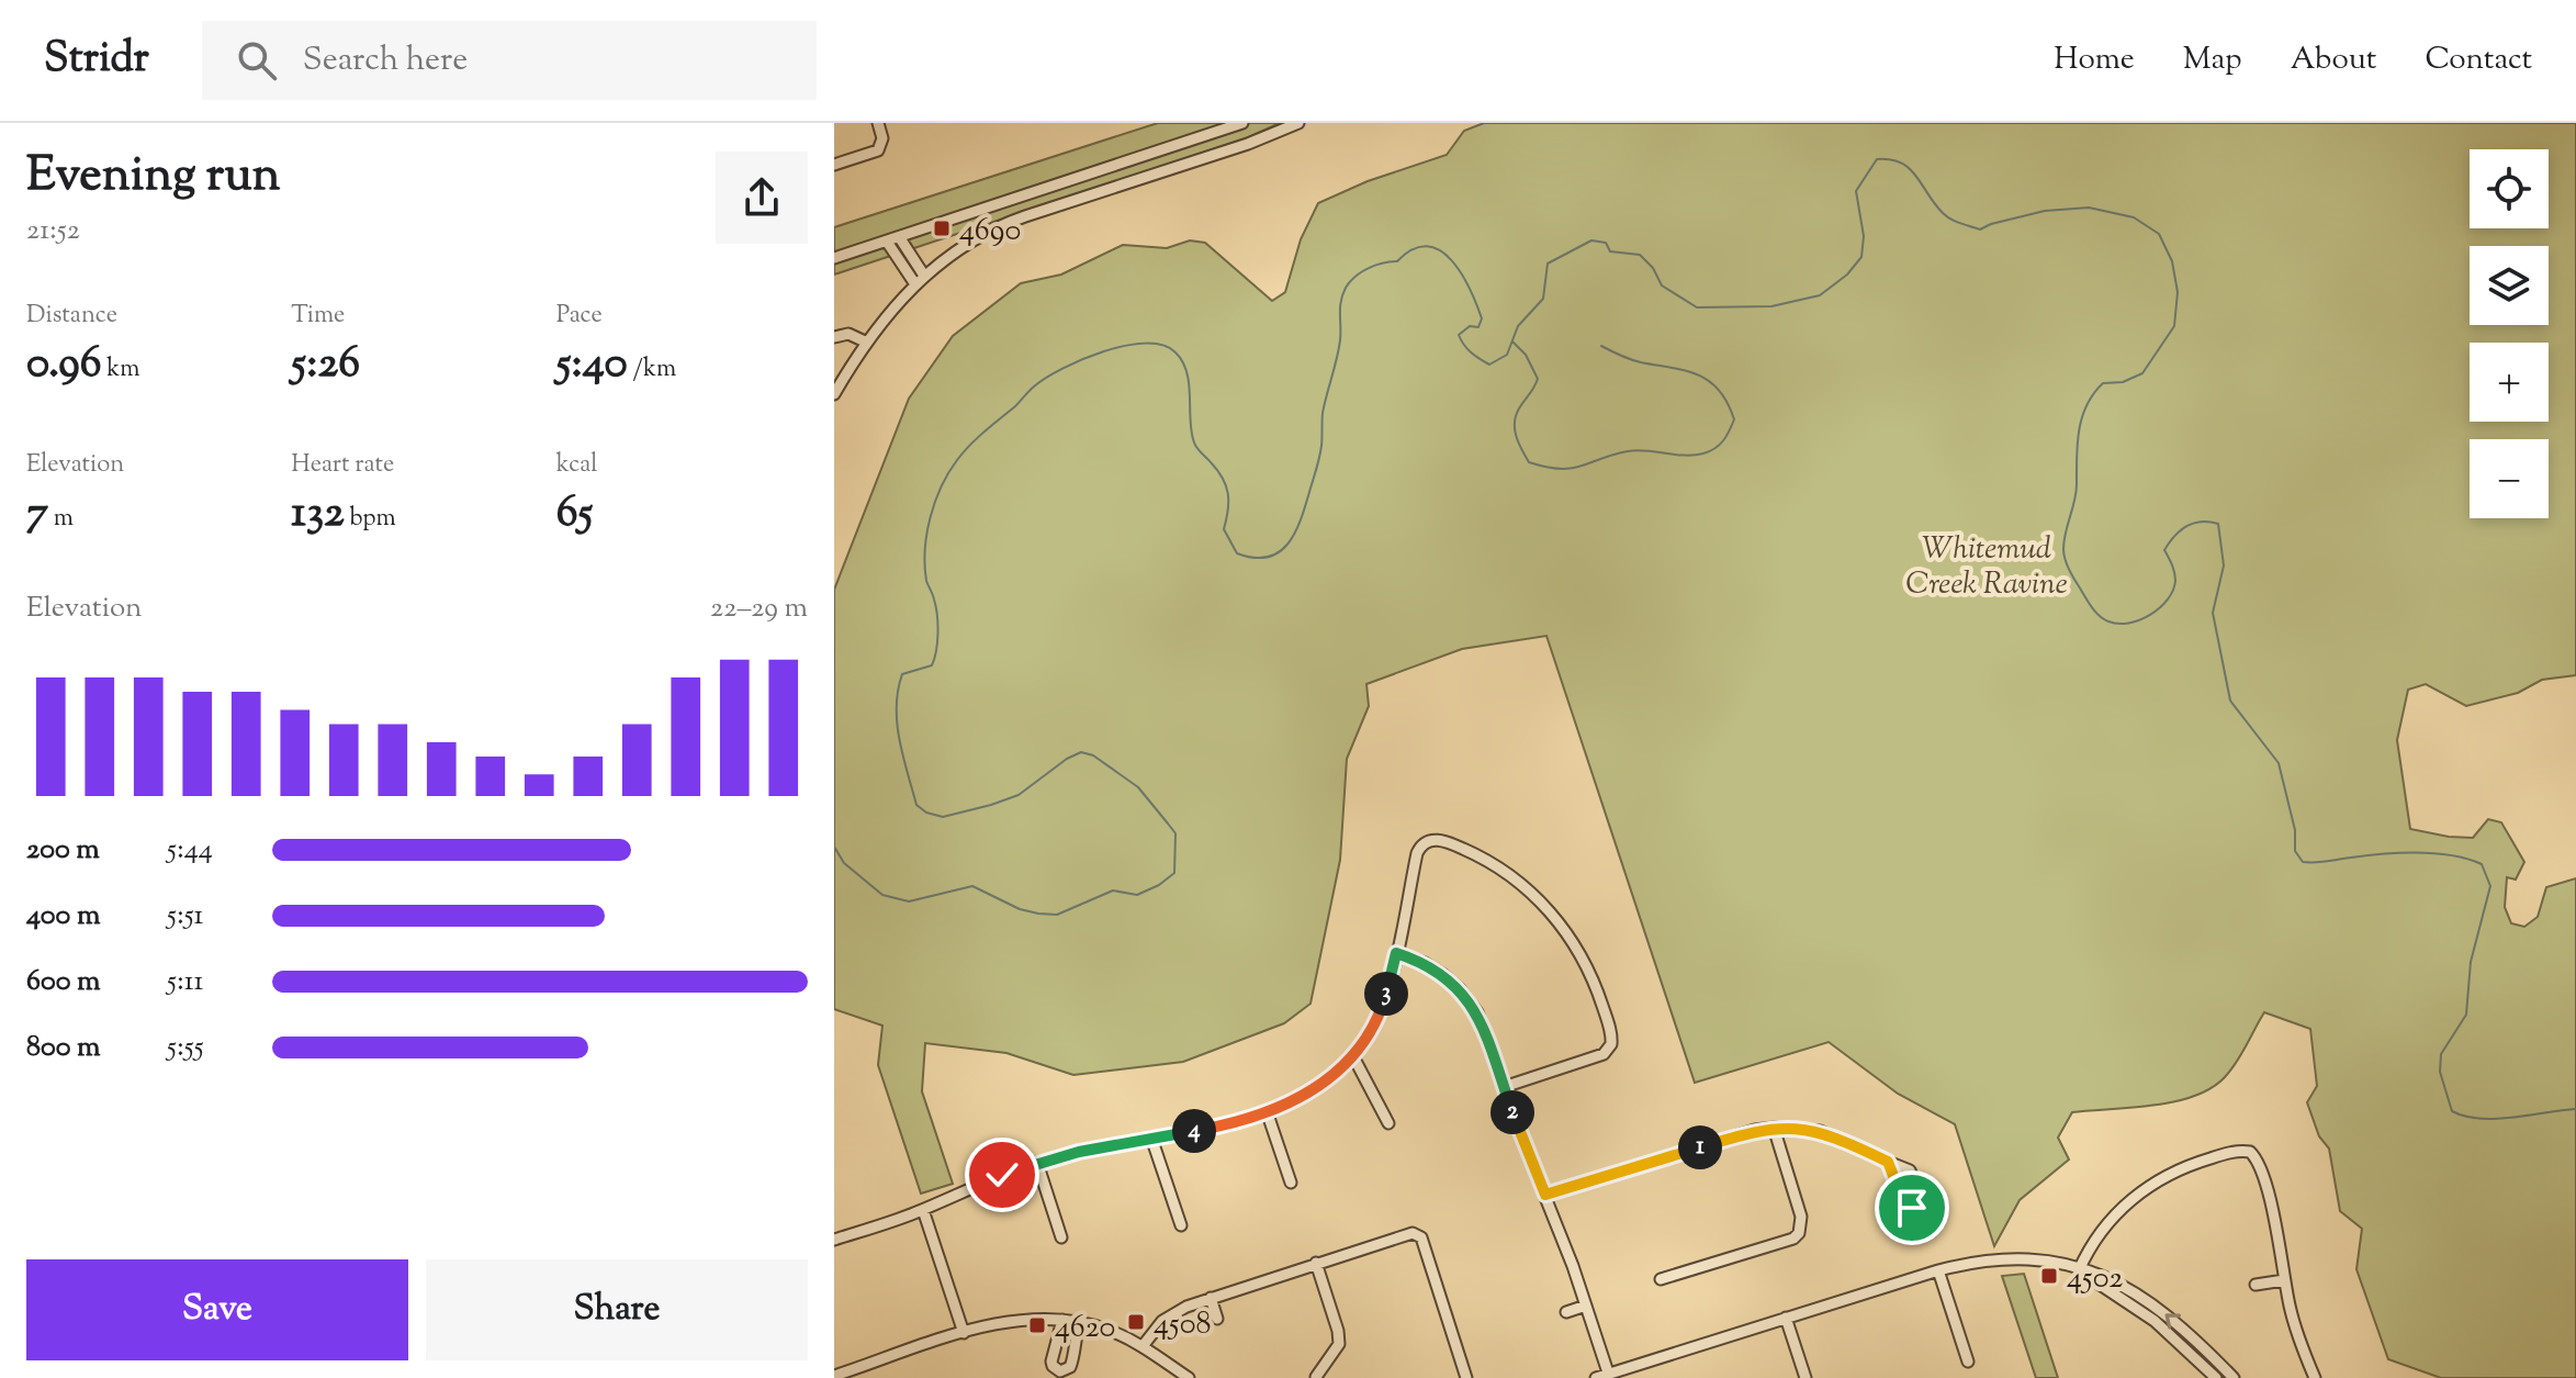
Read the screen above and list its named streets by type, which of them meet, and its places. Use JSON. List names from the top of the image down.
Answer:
{
  "parks": ["Whitemud Creek Ravine"],
  "places": {
    "transit": [
      "4690",
      "4502",
      "4508",
      "4620"
    ]
  },
  "page": {
    "header": "Stridr",
    "search": "Search here",
    "nav": [
      "Home",
      "Map",
      "About",
      "Contact"
    ],
    "heading": ["Evening run", "21:52"],
    "map_buttons": ["+", "−"],
    "stats": [
      ["Distance", "0.96 km"],
      ["Time", "5:26"],
      ["Pace", "5:40 /km"],
      ["Elevation", "7 m"],
      ["Heart rate", "132 bpm"],
      ["kcal", "65"]
    ],
    "chart": ["Elevation", "22–29 m"],
    "list": [
      {
        "name": "200 m",
        "note": "5:44"
      },
      {
        "name": "400 m",
        "note": "5:51"
      },
      {
        "name": "600 m",
        "note": "5:11"
      },
      {
        "name": "800 m",
        "note": "5:55"
      }
    ],
    "pins": [
      "3",
      "2",
      "4",
      "1"
    ],
    "buttons": ["Save", "Share"]
  }
}
